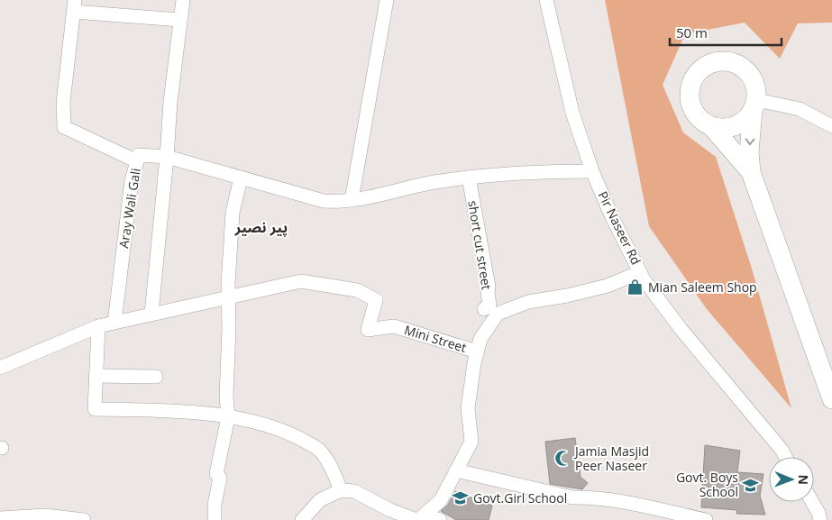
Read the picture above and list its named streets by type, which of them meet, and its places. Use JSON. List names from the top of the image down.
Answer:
{
  "streets": {
    "street": [
      "Aray Wali Gali",
      "Pir Naseer Rd",
      "short cut street",
      "Mini Street"
    ]
  },
  "districts": ["پیر نصیر"],
  "places": {
    "shop": ["Mian Saleem Shop"],
    "mosque": ["Jamia Masjid Peer Naseer"],
    "school or university": ["Govt. Boys School", "Govt.Girl School"]
  },
  "scale_bar": "50 m",
  "north": "right"
}
